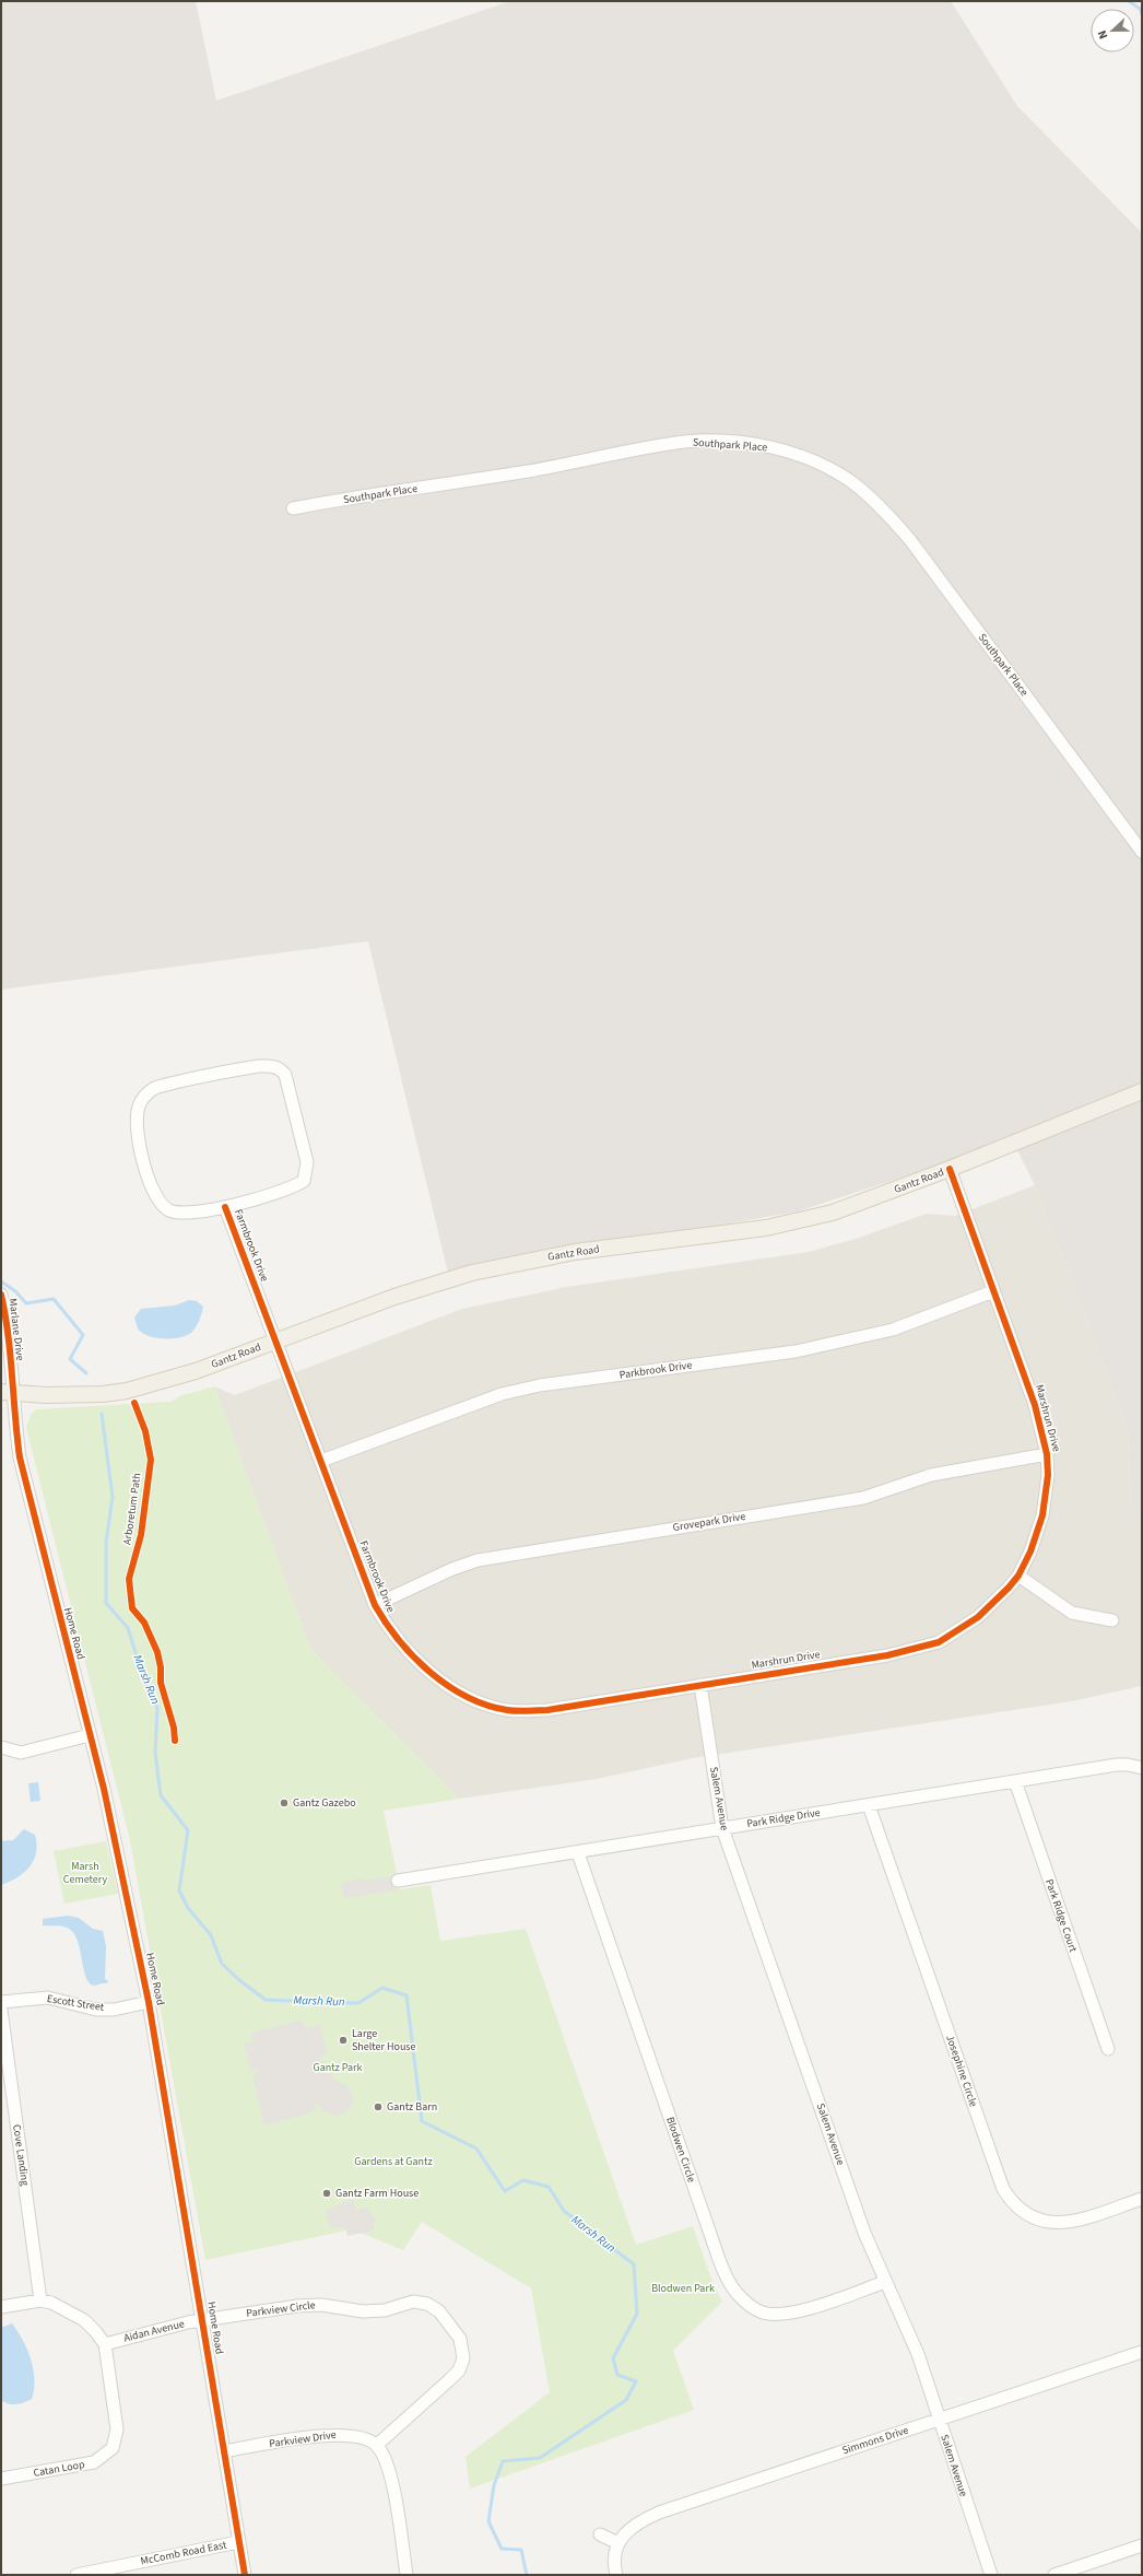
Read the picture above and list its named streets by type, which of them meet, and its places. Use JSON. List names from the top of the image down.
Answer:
{
  "streets": {
    "main road": ["Gantz Road"],
    "street": [
      "Southpark Place",
      "Farmbrook Drive",
      "Marlane Drive",
      "Parkbrook Drive",
      "Marshrun Drive",
      "Grovepark Drive",
      "Home Road",
      "Salem Avenue",
      "Park Ridge Drive",
      "Park Ridge Court",
      "Escott Street",
      "Josephine Circle",
      "Blodwen Circle",
      "Cove Landing",
      "Parkview Circle",
      "Aidan Avenue",
      "Parkview Drive",
      "Simmons Drive",
      "Catan Loop",
      "McComb Road East"
    ],
    "cycle path": ["Arboretum Path"]
  },
  "crossings": [
    ["Gantz Road", "Farmbrook Drive"],
    ["Gantz Road", "Marlane Drive"],
    ["Gantz Road", "Marshrun Drive"],
    ["Gantz Road", "Home Road"],
    ["Farmbrook Drive", "Parkbrook Drive"],
    ["Farmbrook Drive", "Marshrun Drive"],
    ["Farmbrook Drive", "Grovepark Drive"],
    ["Farmbrook Drive", "Salem Avenue"],
    ["Marlane Drive", "Home Road"],
    ["Parkbrook Drive", "Marshrun Drive"],
    ["Marshrun Drive", "Grovepark Drive"],
    ["Home Road", "Escott Street"],
    ["Home Road", "Parkview Circle"],
    ["Home Road", "Aidan Avenue"],
    ["Home Road", "Parkview Drive"],
    ["Home Road", "McComb Road East"],
    ["Salem Avenue", "Park Ridge Drive"],
    ["Salem Avenue", "Blodwen Circle"],
    ["Salem Avenue", "Simmons Drive"],
    ["Park Ridge Drive", "Park Ridge Court"],
    ["Park Ridge Drive", "Josephine Circle"],
    ["Park Ridge Drive", "Blodwen Circle"],
    ["Parkview Circle", "Aidan Avenue"],
    ["Parkview Circle", "Parkview Drive"],
    ["Aidan Avenue", "Catan Loop"]
  ],
  "water": ["Marsh Run"],
  "parks": [
    "Marsh Cemetery",
    "Gantz Park",
    "Gardens at Gantz",
    "Blodwen Park"
  ],
  "places": [
    "Gantz Gazebo",
    "Large Shelter House",
    "Gantz Barn",
    "Gantz Farm House"
  ],
  "north": "left"
}
